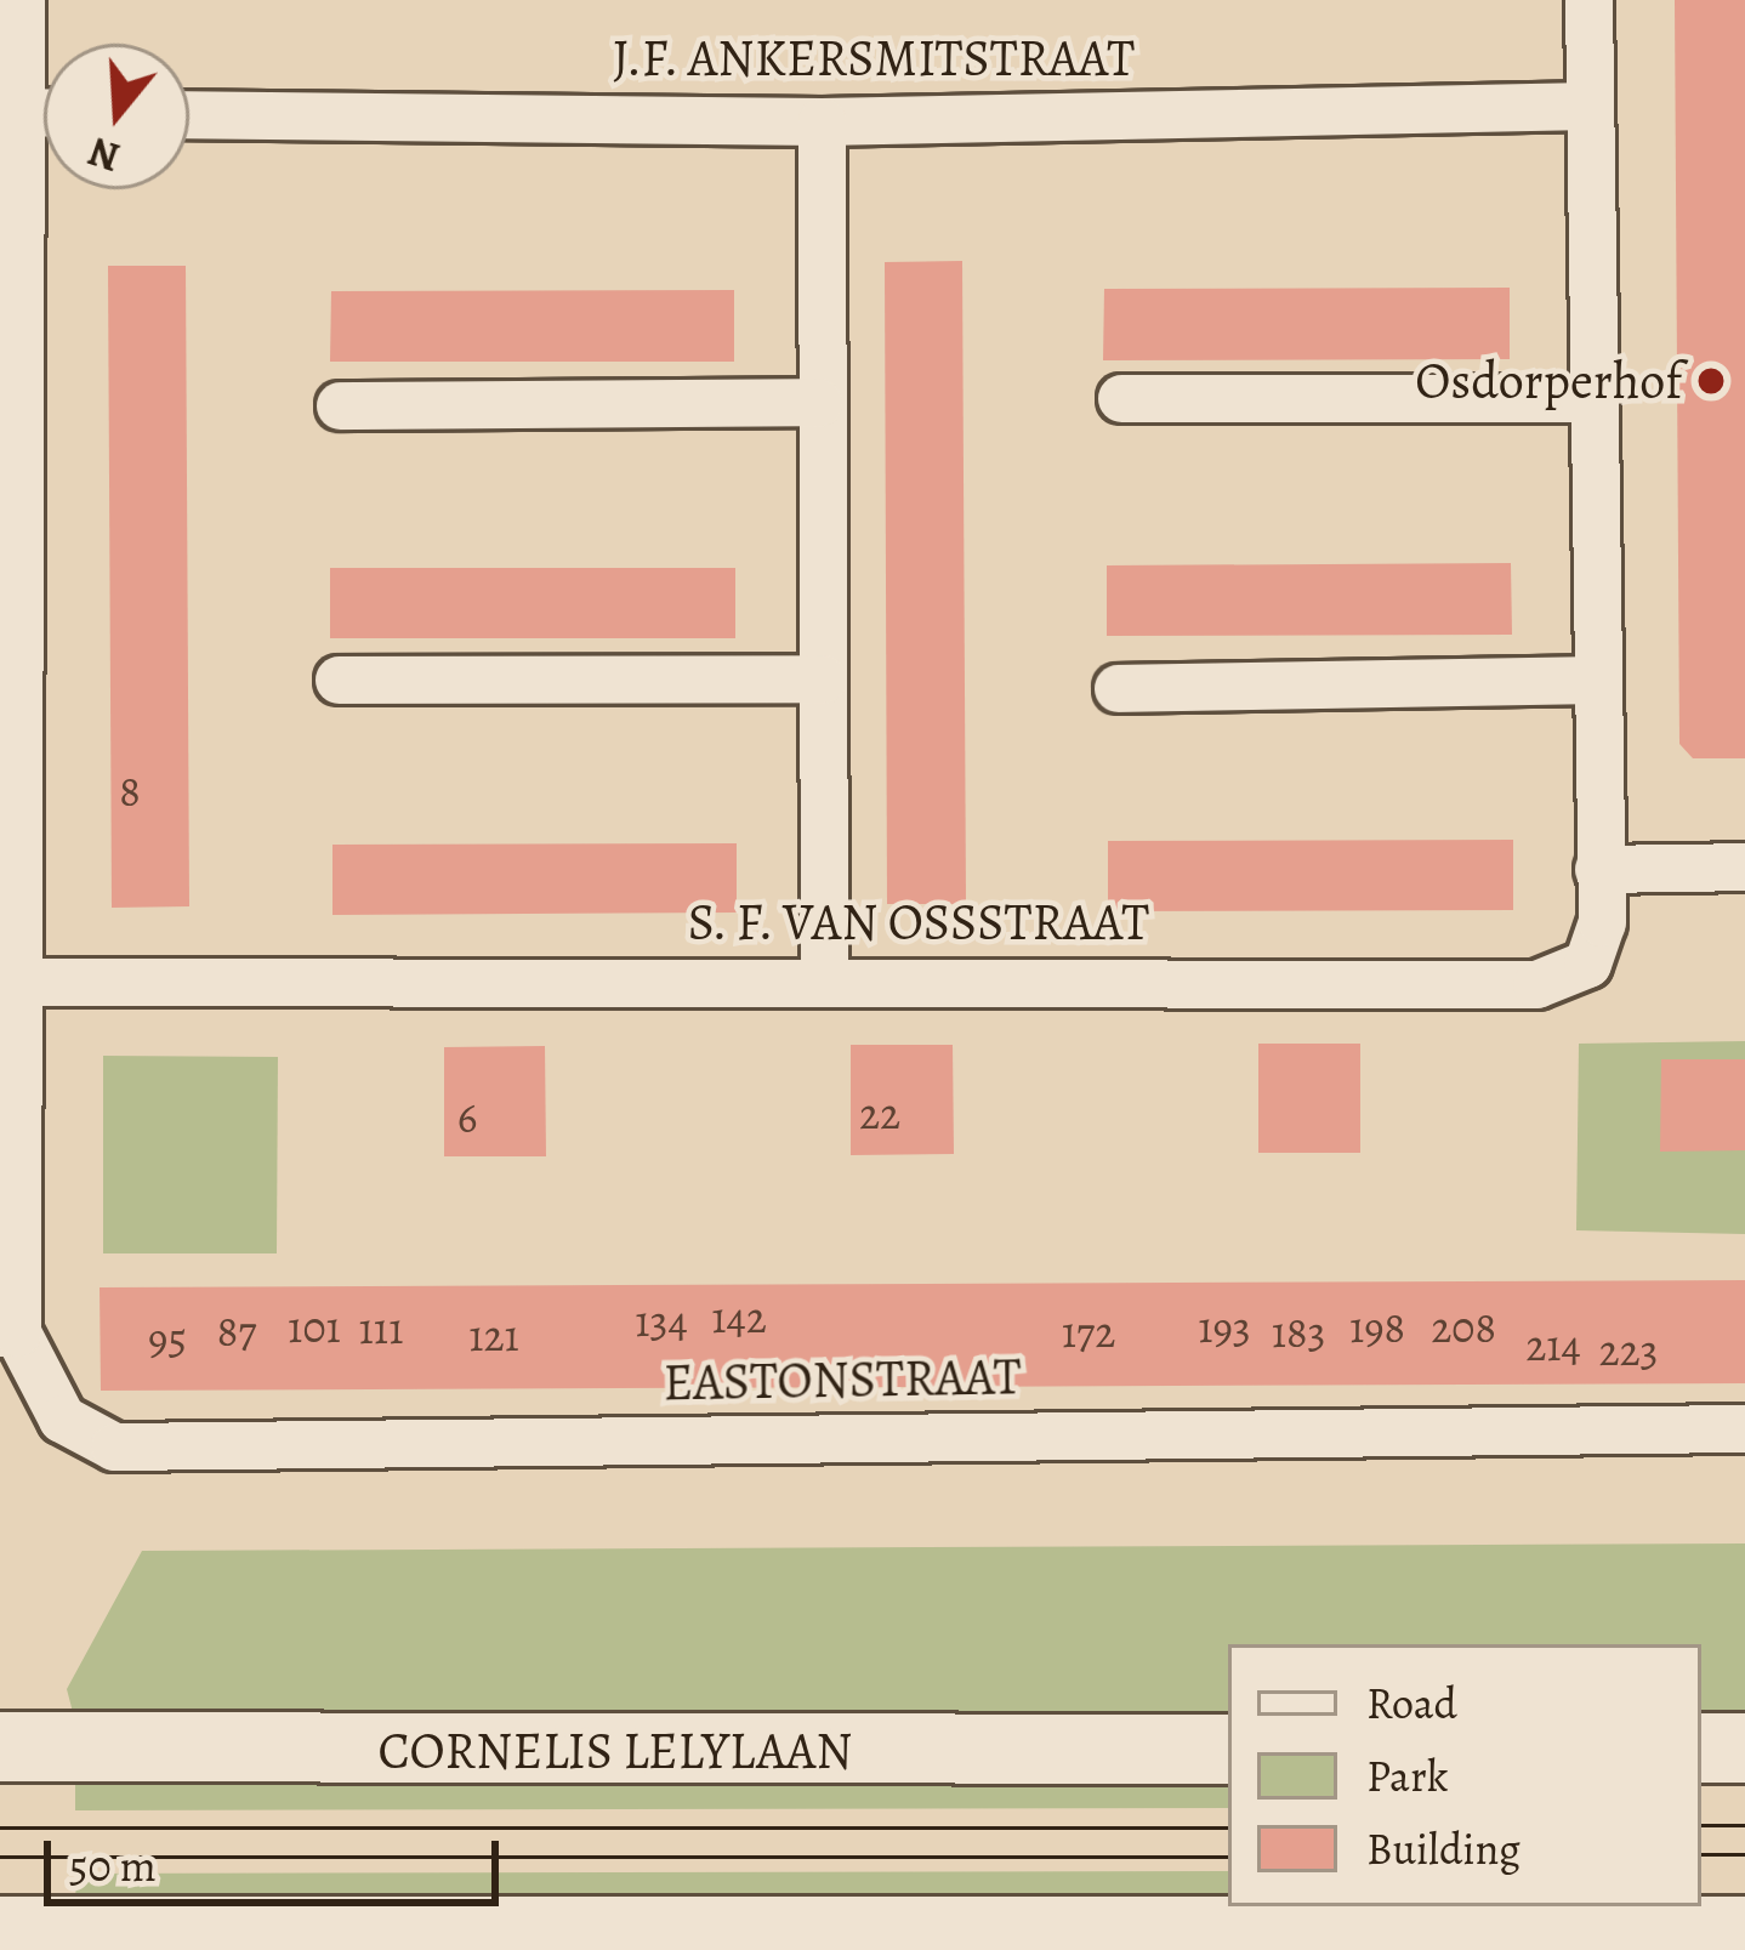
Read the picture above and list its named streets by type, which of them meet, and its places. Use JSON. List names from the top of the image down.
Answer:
{
  "streets": {
    "main road": ["CORNELIS LELYLAAN"],
    "street": ["J.F. ANKERSMITSTRAAT", "S. F. VAN OSSSTRAAT", "EASTONSTRAAT"]
  },
  "places": ["Osdorperhof"],
  "house_numbers": [
    "8",
    "22",
    "6",
    "142",
    "134",
    "101",
    "193",
    "198",
    "208",
    "111",
    "87",
    "172",
    "183",
    "121",
    "95",
    "214",
    "223"
  ],
  "legend": ["Road", "Park", "Building"],
  "scale_bar": "50 m",
  "north": "bottom"
}
